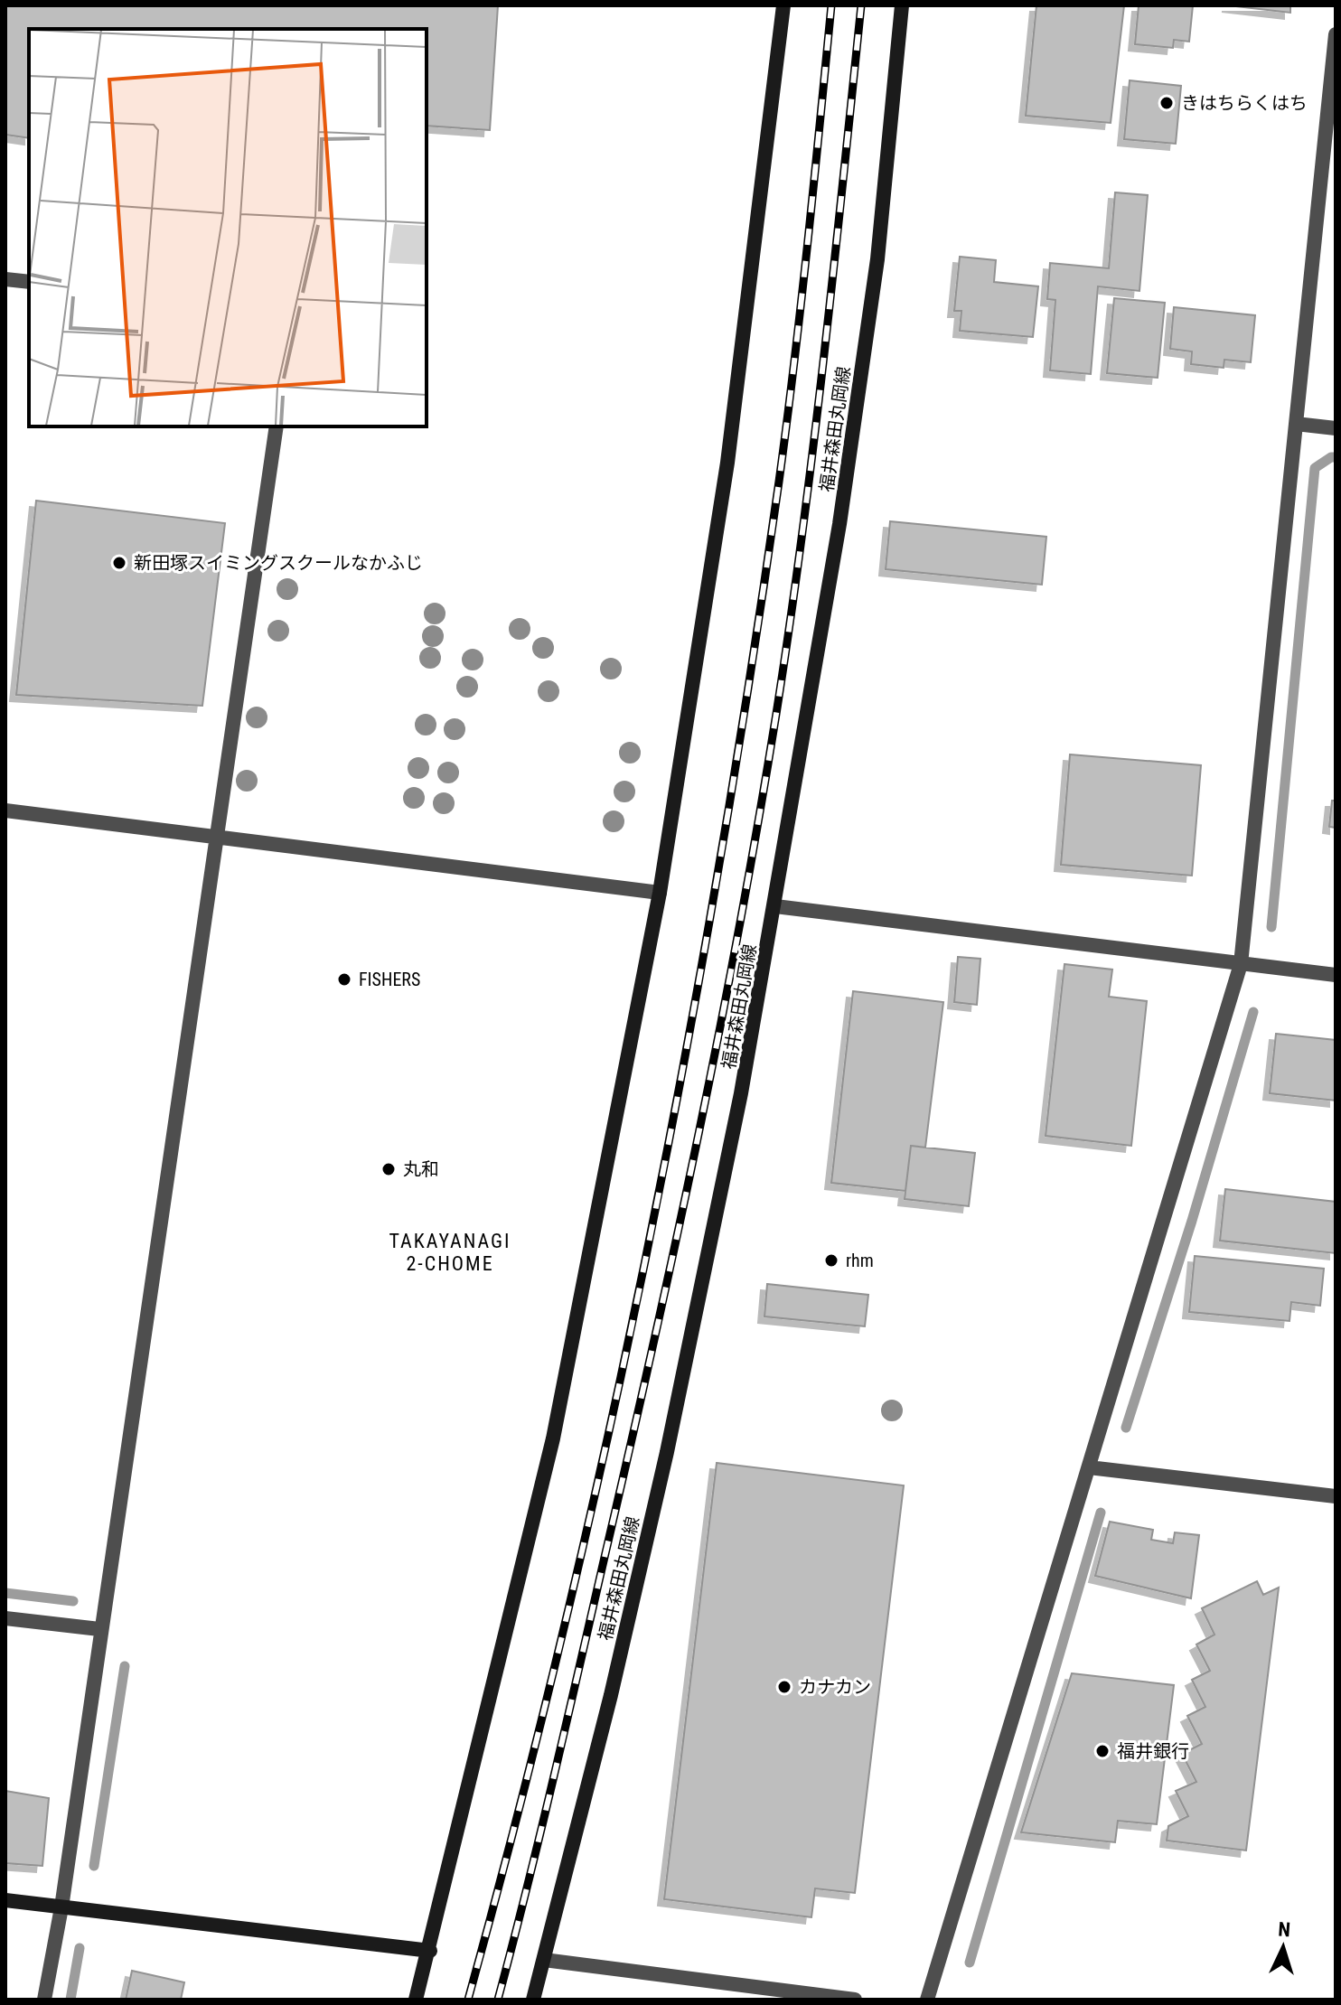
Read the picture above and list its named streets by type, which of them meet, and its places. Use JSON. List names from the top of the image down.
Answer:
{
  "streets": {
    "main road": ["福井森田丸岡線"]
  },
  "districts": ["TAKAYANAGI 2-CHOME"],
  "places": [
    "きはちらくはち",
    "新田塚スイミングスクールなかふじ",
    "FISHERS",
    "丸和",
    "rhm",
    "カナカン",
    "福井銀行"
  ],
  "north": "top"
}
